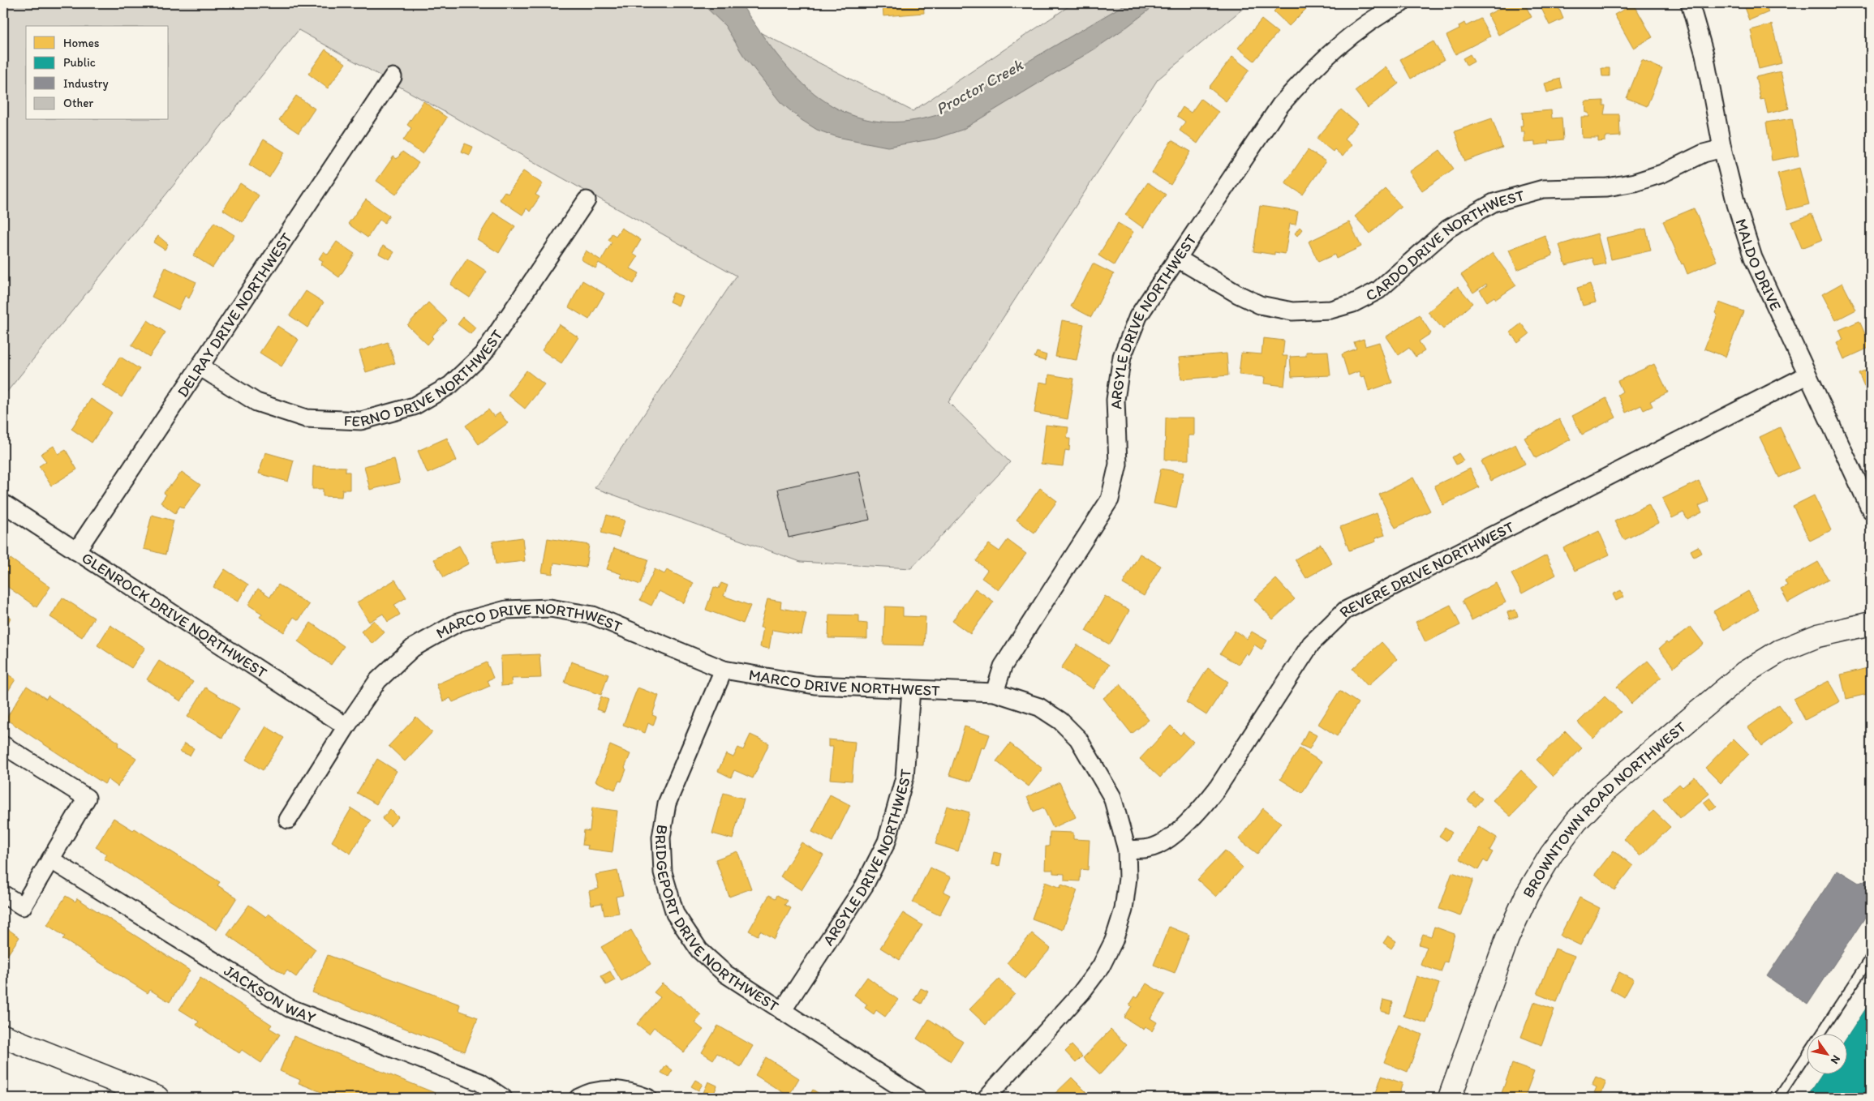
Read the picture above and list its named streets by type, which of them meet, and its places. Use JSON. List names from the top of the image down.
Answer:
{
  "streets": {
    "street": [
      "CARDO DRIVE NORTHWEST",
      "MALDO DRIVE",
      "DELRAY DRIVE NORTHWEST",
      "ARGYLE DRIVE NORTHWEST",
      "FERNO DRIVE NORTHWEST",
      "REVERE DRIVE NORTHWEST",
      "GLENROCK DRIVE NORTHWEST",
      "MARCO DRIVE NORTHWEST",
      "BROWNTOWN ROAD NORTHWEST",
      "BRIDGEPORT DRIVE NORTHWEST",
      "JACKSON WAY"
    ]
  },
  "crossings": [
    ["CARDO DRIVE NORTHWEST", "MALDO DRIVE"],
    ["CARDO DRIVE NORTHWEST", "ARGYLE DRIVE NORTHWEST"],
    ["MALDO DRIVE", "REVERE DRIVE NORTHWEST"],
    ["DELRAY DRIVE NORTHWEST", "FERNO DRIVE NORTHWEST"],
    ["DELRAY DRIVE NORTHWEST", "GLENROCK DRIVE NORTHWEST"],
    ["ARGYLE DRIVE NORTHWEST", "MARCO DRIVE NORTHWEST"],
    ["ARGYLE DRIVE NORTHWEST", "BRIDGEPORT DRIVE NORTHWEST"],
    ["REVERE DRIVE NORTHWEST", "MARCO DRIVE NORTHWEST"],
    ["GLENROCK DRIVE NORTHWEST", "MARCO DRIVE NORTHWEST"],
    ["MARCO DRIVE NORTHWEST", "BRIDGEPORT DRIVE NORTHWEST"]
  ],
  "water": ["Proctor Creek"],
  "legend": [
    "Homes",
    "Public",
    "Industry",
    "Other"
  ],
  "north": "bottom right"
}
